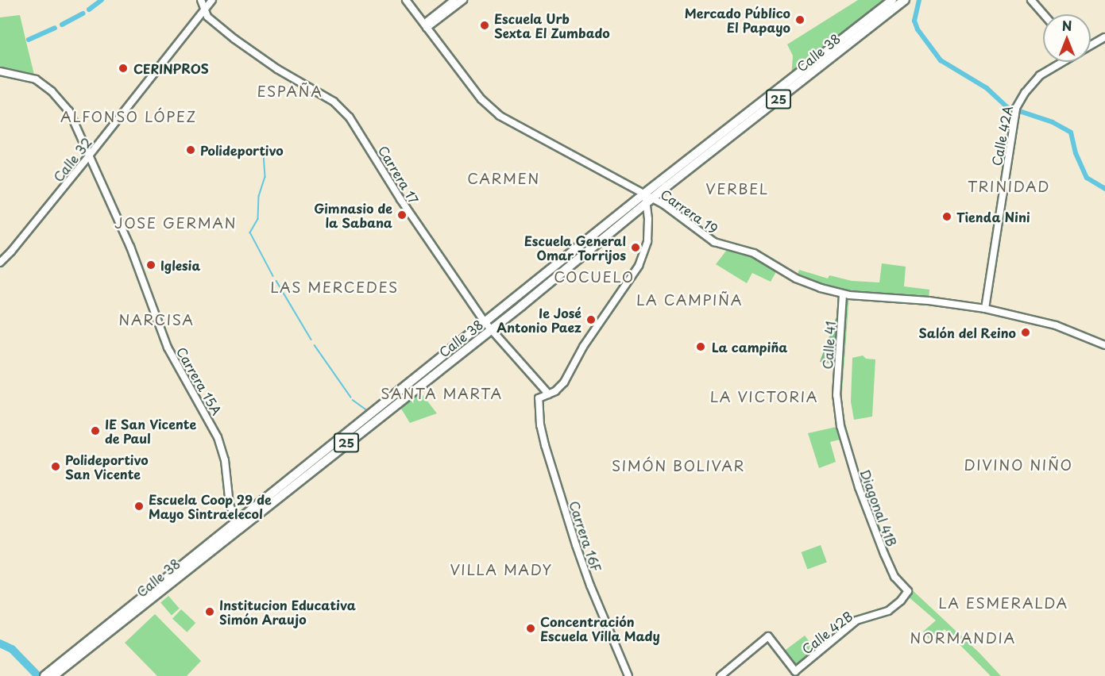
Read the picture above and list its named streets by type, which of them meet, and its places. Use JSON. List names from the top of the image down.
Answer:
{
  "streets": {
    "highway": ["Calle 38", "25"],
    "street": [
      "Calle 42A",
      "Calle 32",
      "Carrera 17",
      "Carrera 19",
      "Calle 41",
      "Carrera 15A",
      "Diagonal 41B",
      "Carrera 16F",
      "Calle 42B"
    ]
  },
  "crossings": [
    ["Calle 38", "Carrera 17"],
    ["Calle 38", "Carrera 19"],
    ["Calle 38", "Carrera 15A"],
    ["Calle 42A", "Carrera 19"],
    ["Calle 32", "Carrera 17"],
    ["Calle 32", "Carrera 15A"],
    ["Carrera 17", "Carrera 16F"],
    ["Carrera 19", "Calle 41"],
    ["Calle 41", "Diagonal 41B"],
    ["Diagonal 41B", "Calle 42B"]
  ],
  "districts": [
    "ESPAÑA",
    "ALFONSO LÓPEZ",
    "CARMEN",
    "TRINIDAD",
    "VERBEL",
    "JOSE GERMAN",
    "COCUELO",
    "LAS MERCEDES",
    "LA CAMPIÑA",
    "NARCISA",
    "SANTA MARTA",
    "LA VICTORIA",
    "DIVINO NIÑO",
    "SIMÓN BOLIVAR",
    "VILLA MADY",
    "LA ESMERALDA",
    "NORMANDIA"
  ],
  "places": [
    "Mercado Público El Papayo",
    "Escuela Urb Sexta El Zumbado",
    "CERINPROS",
    "Polideportivo",
    "Gimnasio de la Sabana",
    "Tienda Nini",
    "Escuela General Omar Torrijos",
    "Iglesia",
    "Ie José Antonio Paez",
    "Salón del Reino",
    "La campiña",
    "IE San Vicente de Paul",
    "Polideportivo San Vicente",
    "Escuela Coop 29 de Mayo Sintraelecol",
    "Institucion Educativa Simón Araujo",
    "Concentración Escuela Villa Mady"
  ],
  "north": "top"
}
